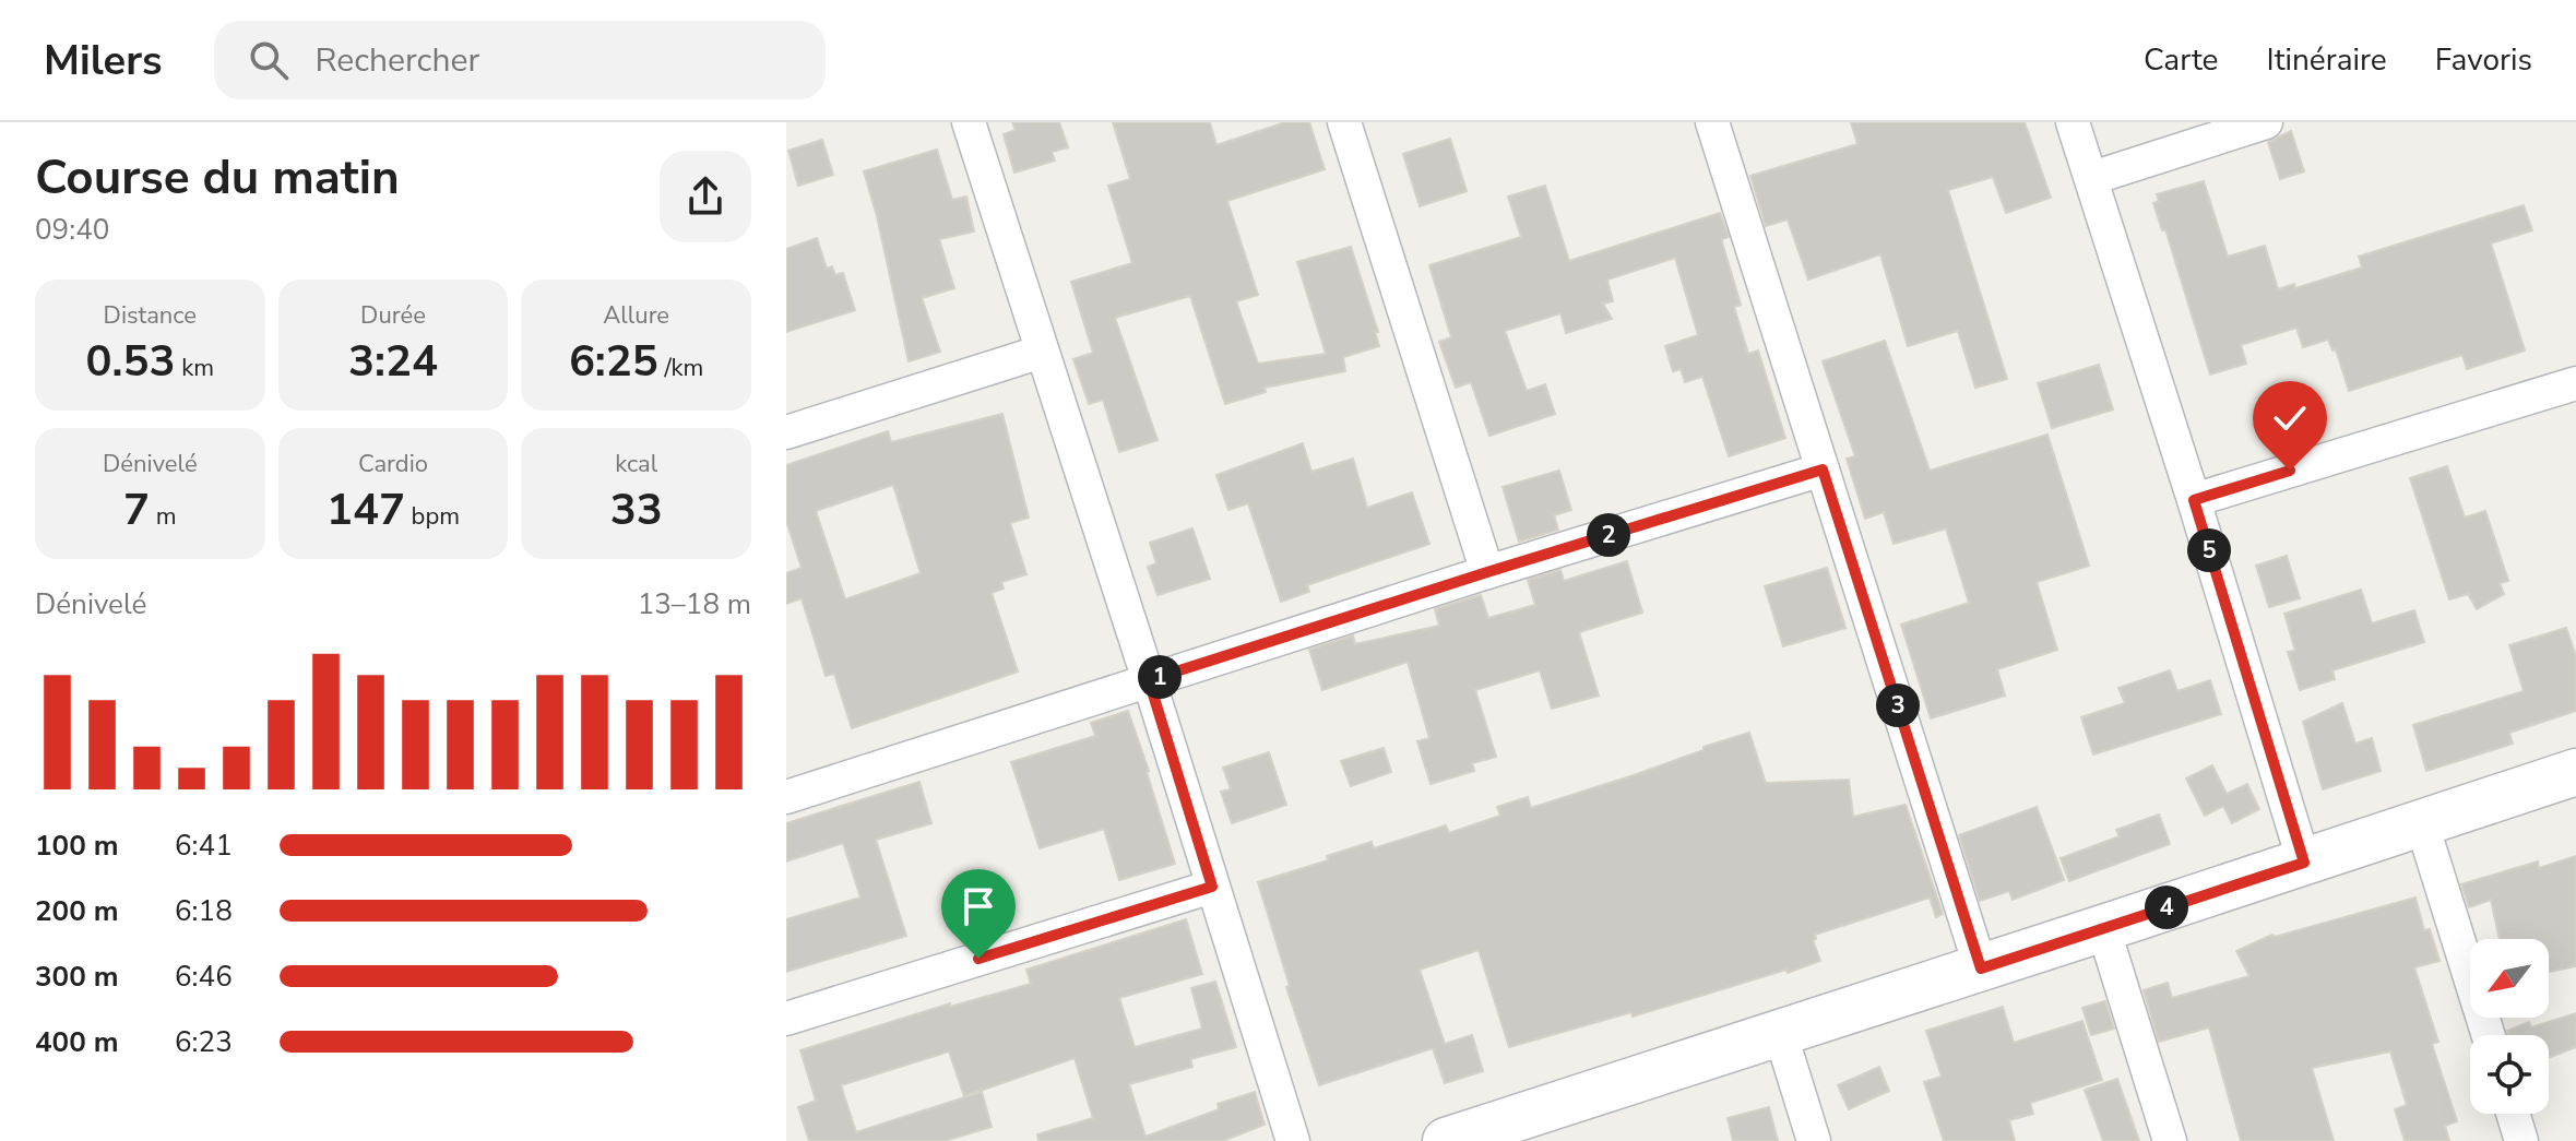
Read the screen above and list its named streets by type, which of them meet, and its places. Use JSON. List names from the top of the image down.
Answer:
{
  "north": "bottom left",
  "page": {
    "header": "Milers",
    "search": "Rechercher",
    "nav": ["Carte", "Itinéraire", "Favoris"],
    "heading": ["Course du matin", "09:40"],
    "stats": [
      ["Distance", "0.53 km"],
      ["Durée", "3:24"],
      ["Allure", "6:25 /km"],
      ["Dénivelé", "7 m"],
      ["Cardio", "147 bpm"],
      ["kcal", "33"]
    ],
    "pins": [
      "2",
      "5",
      "1",
      "3",
      "4"
    ],
    "chart": ["Dénivelé", "13–18 m"],
    "list": [
      {
        "name": "100 m",
        "note": "6:41"
      },
      {
        "name": "200 m",
        "note": "6:18"
      },
      {
        "name": "300 m",
        "note": "6:46"
      },
      {
        "name": "400 m",
        "note": "6:23"
      }
    ]
  }
}
